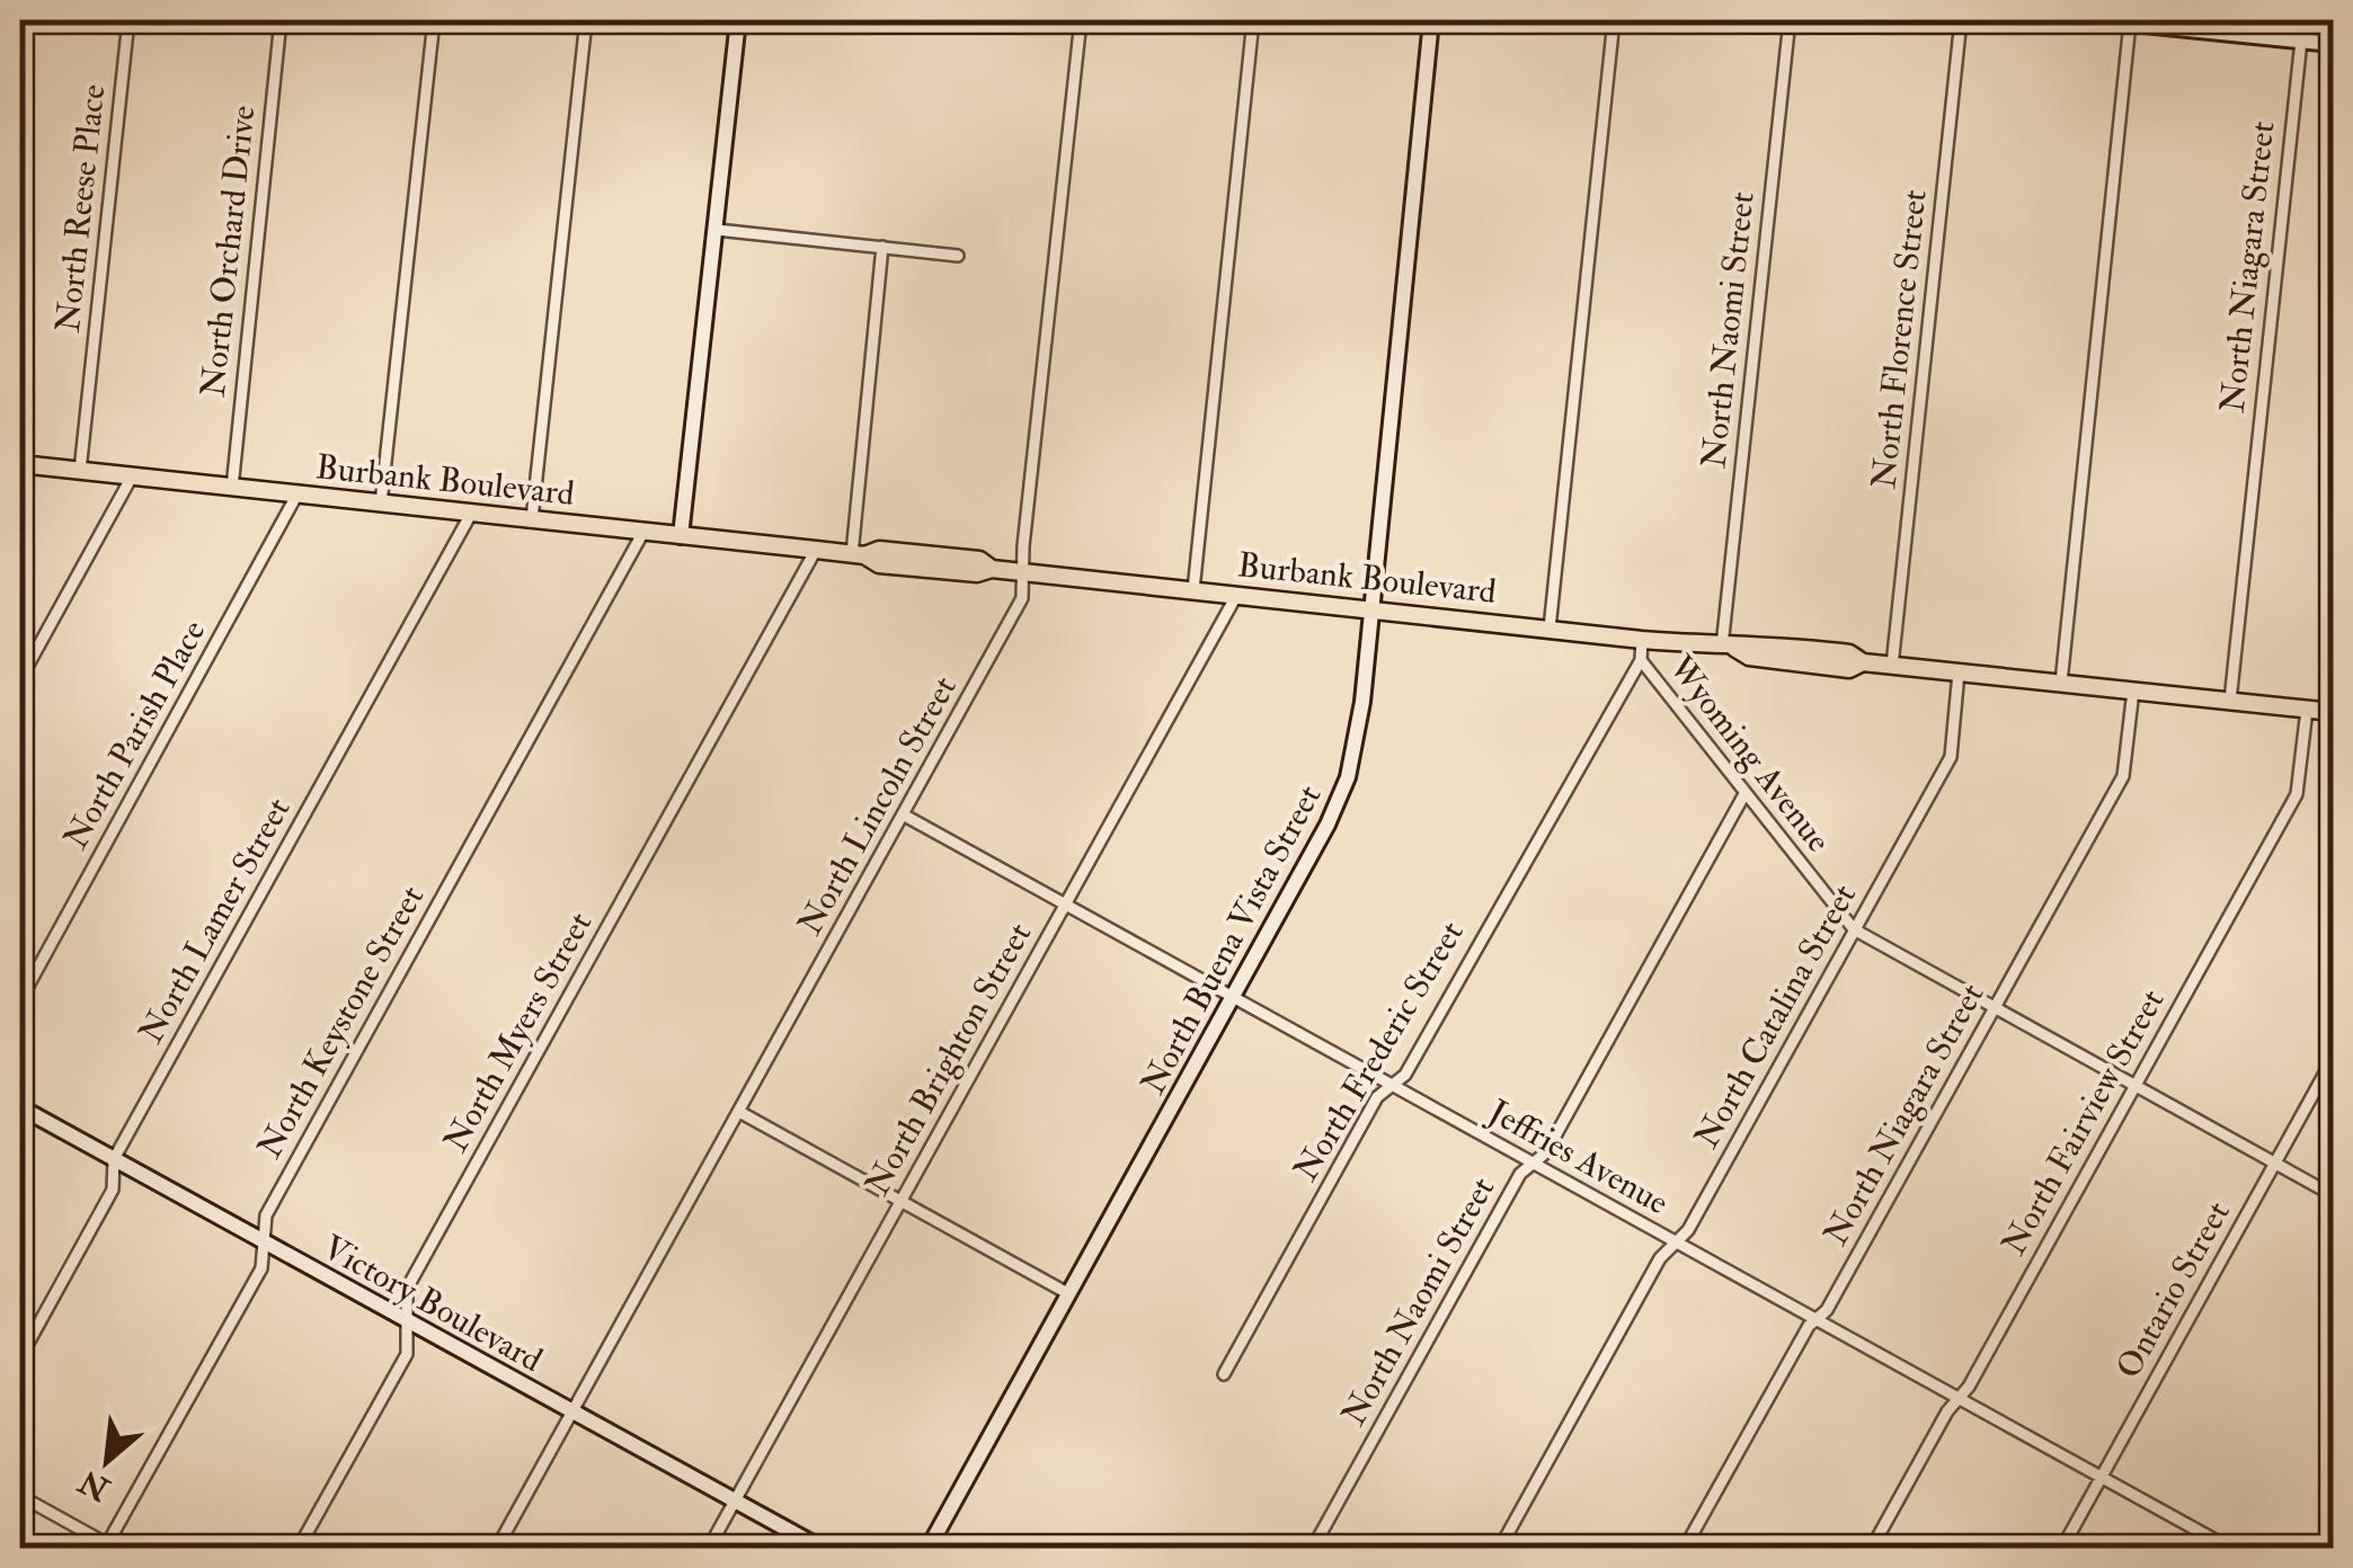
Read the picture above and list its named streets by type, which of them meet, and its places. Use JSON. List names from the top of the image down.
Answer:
{
  "streets": {
    "main road": ["Burbank Boulevard", "North Buena Vista Street", "Victory Boulevard"],
    "street": [
      "North Reese Place",
      "North Orchard Drive",
      "North Niagara Street",
      "North Naomi Street",
      "North Florence Street",
      "North Parish Place",
      "Wyoming Avenue",
      "North Lincoln Street",
      "North Lamer Street",
      "North Catalina Street",
      "North Keystone Street",
      "North Myers Street",
      "North Frederic Street",
      "North Brighton Street",
      "North Fairview Street",
      "Jeffries Avenue",
      "Ontario Street"
    ]
  },
  "crossings": [
    ["North Reese Place", "Burbank Boulevard"],
    ["North Orchard Drive", "Burbank Boulevard"],
    ["North Niagara Street", "Burbank Boulevard"],
    ["North Niagara Street", "Wyoming Avenue"],
    ["North Niagara Street", "Jeffries Avenue"],
    ["North Naomi Street", "Burbank Boulevard"],
    ["North Naomi Street", "Wyoming Avenue"],
    ["North Naomi Street", "Jeffries Avenue"],
    ["North Florence Street", "Burbank Boulevard"],
    ["Burbank Boulevard", "North Parish Place"],
    ["Burbank Boulevard", "North Lincoln Street"],
    ["Burbank Boulevard", "North Lamer Street"],
    ["Burbank Boulevard", "North Buena Vista Street"],
    ["Burbank Boulevard", "North Catalina Street"],
    ["Burbank Boulevard", "North Keystone Street"],
    ["Burbank Boulevard", "North Myers Street"],
    ["Burbank Boulevard", "North Frederic Street"],
    ["Burbank Boulevard", "North Brighton Street"],
    ["Burbank Boulevard", "North Fairview Street"],
    ["Wyoming Avenue", "North Catalina Street"],
    ["Wyoming Avenue", "North Frederic Street"],
    ["Wyoming Avenue", "North Fairview Street"],
    ["Wyoming Avenue", "Ontario Street"],
    ["North Lincoln Street", "Jeffries Avenue"],
    ["North Lincoln Street", "Victory Boulevard"],
    ["North Lamer Street", "Victory Boulevard"],
    ["North Buena Vista Street", "Jeffries Avenue"],
    ["North Catalina Street", "Jeffries Avenue"],
    ["North Keystone Street", "Victory Boulevard"],
    ["North Myers Street", "Victory Boulevard"],
    ["North Frederic Street", "Jeffries Avenue"],
    ["North Brighton Street", "Jeffries Avenue"],
    ["North Brighton Street", "Victory Boulevard"],
    ["North Fairview Street", "Jeffries Avenue"],
    ["Jeffries Avenue", "Ontario Street"]
  ],
  "north": "bottom left"
}
